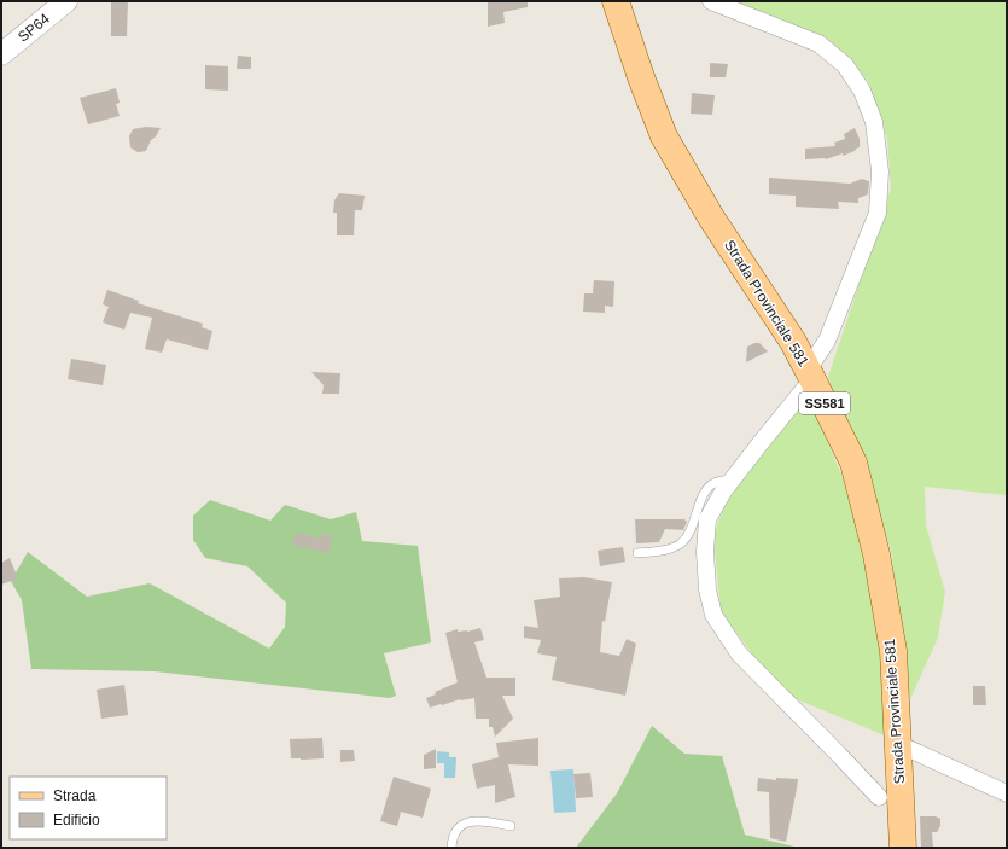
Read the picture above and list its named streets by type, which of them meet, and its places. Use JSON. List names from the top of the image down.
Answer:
{
  "streets": {
    "main road": ["Strada Provinciale 581", "SS581"],
    "street": ["SP64"]
  },
  "legend": ["Strada", "Edificio"]
}
